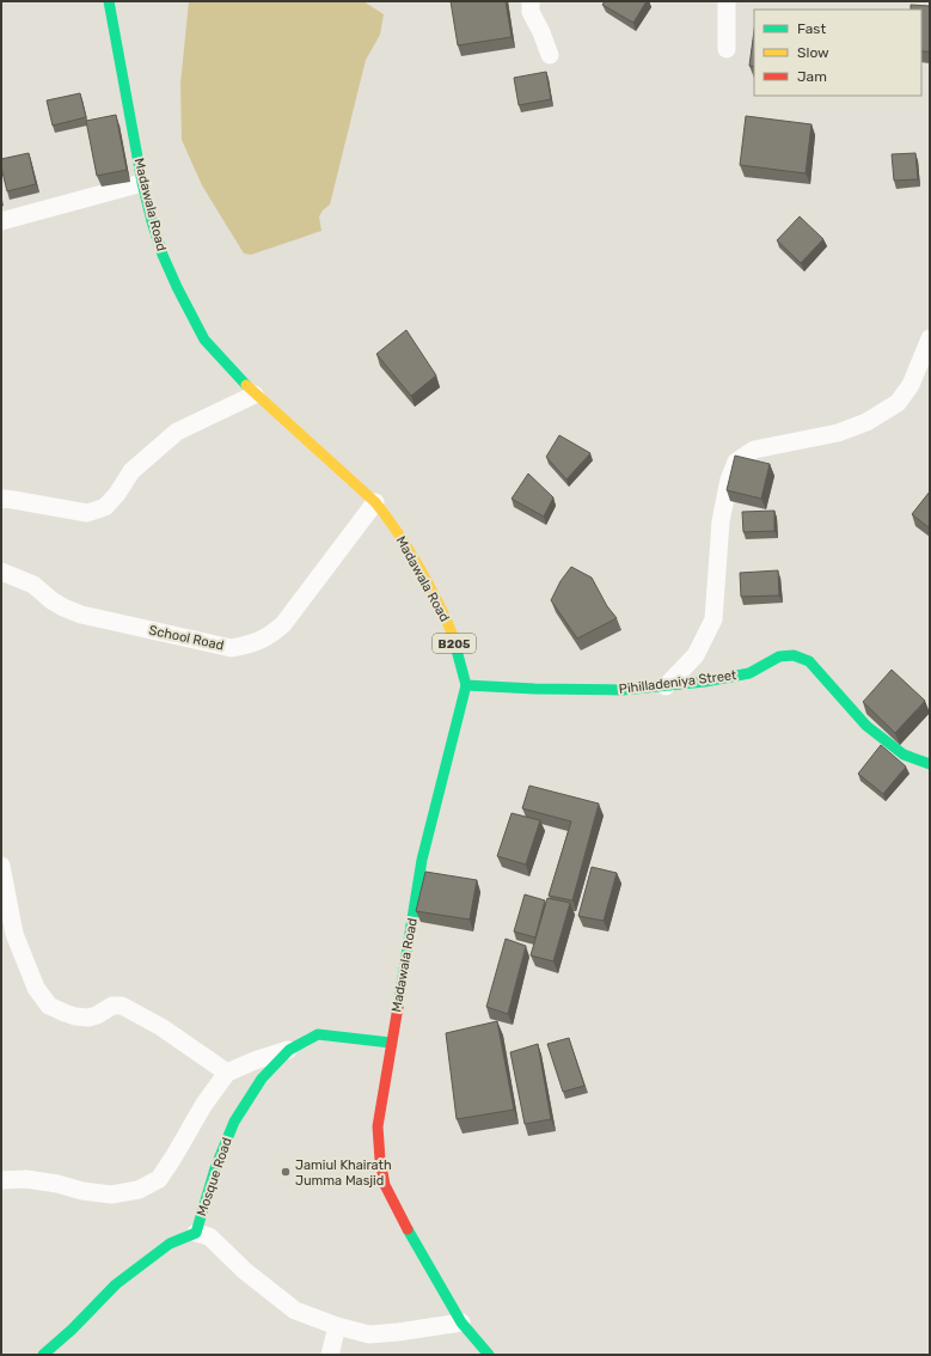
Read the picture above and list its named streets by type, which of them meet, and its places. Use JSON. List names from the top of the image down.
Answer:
{
  "streets": {
    "main road": [
      "Madawala Road",
      "B205",
      "Pihilladeniya Street",
      "Mosque Road"
    ],
    "street": ["School Road"]
  },
  "crossings": [
    ["Madawala Road", "School Road"],
    ["Madawala Road", "Pihilladeniya Street"],
    ["Madawala Road", "Mosque Road"]
  ],
  "places": ["Jamiul Khairath Jumma Masjid"],
  "legend": ["Fast", "Slow", "Jam"]
}
